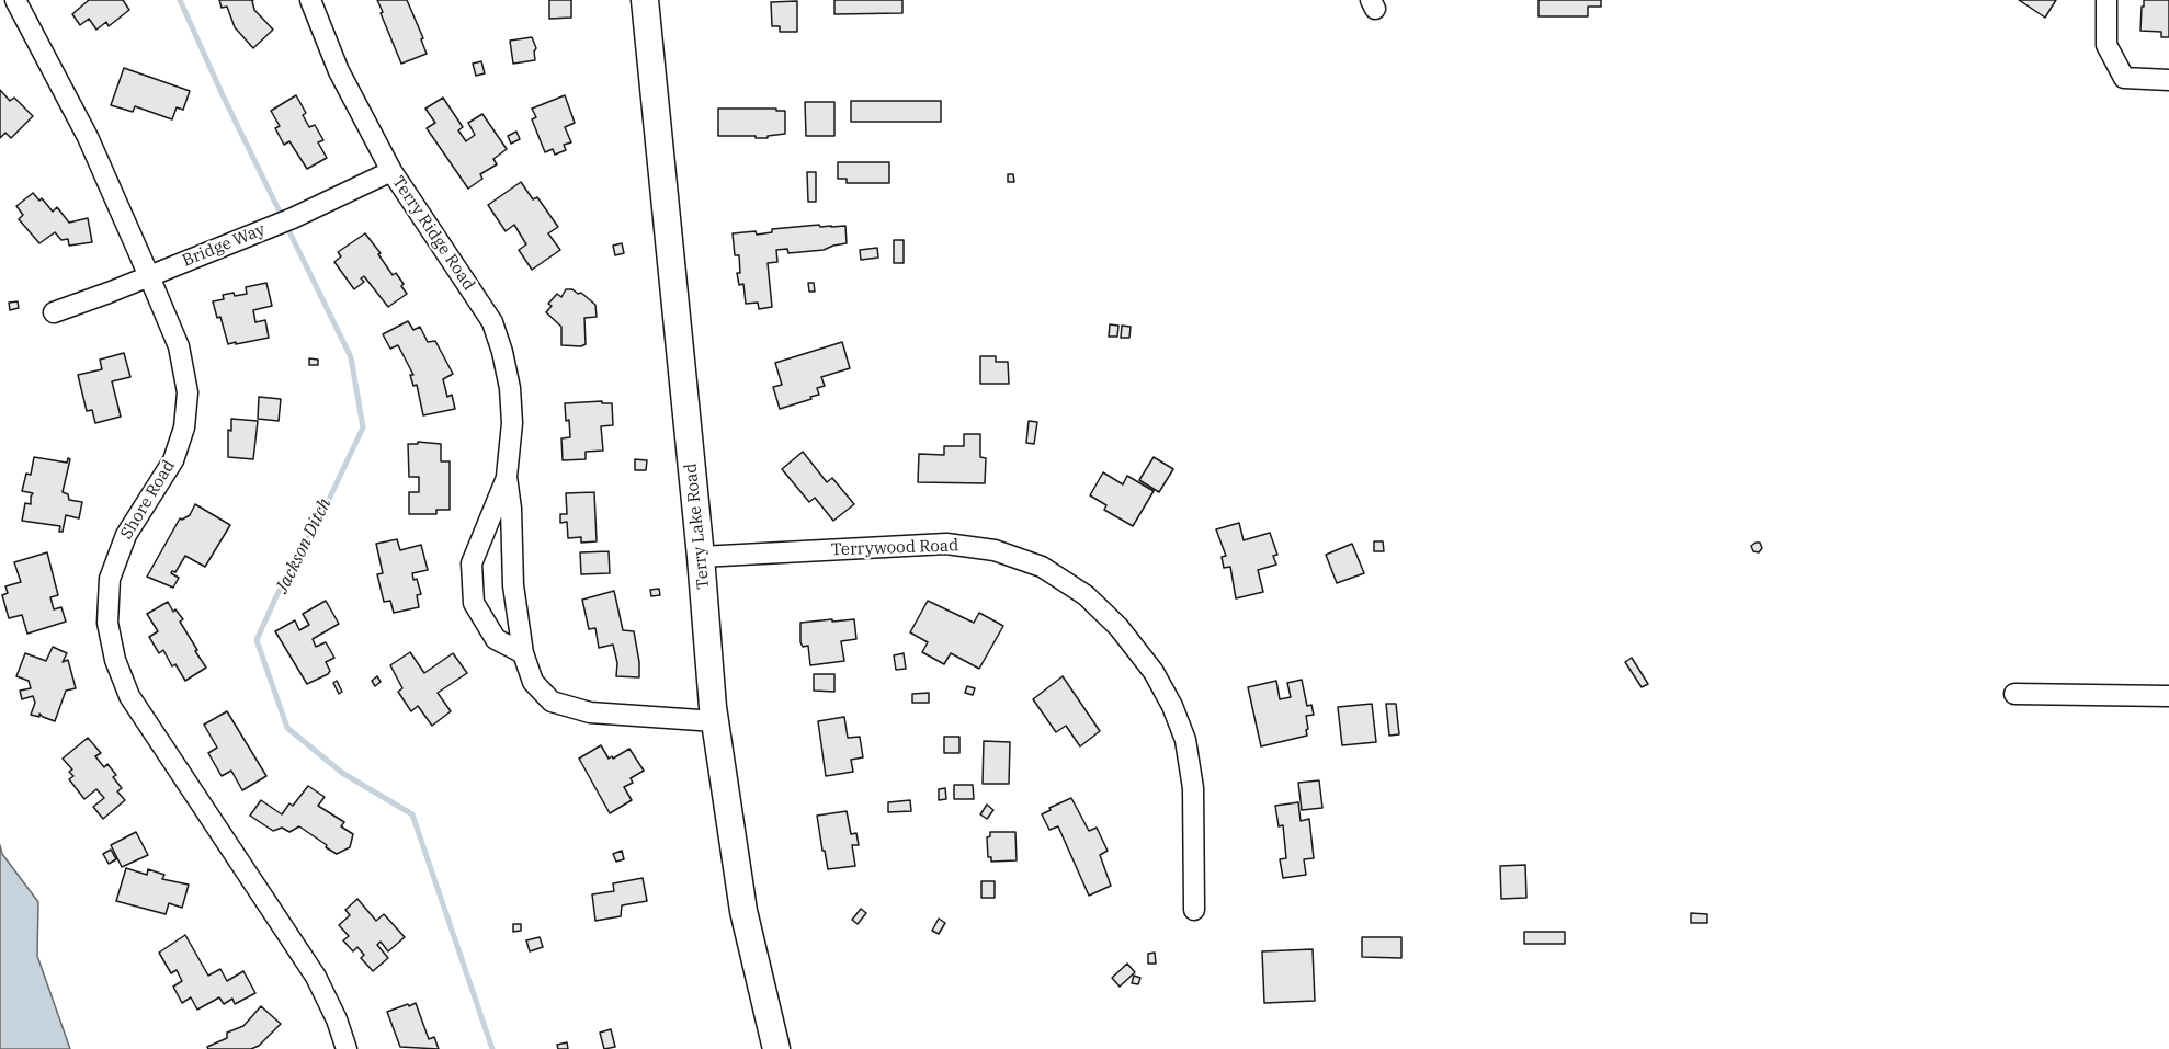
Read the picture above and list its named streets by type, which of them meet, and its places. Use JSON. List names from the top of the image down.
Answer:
{
  "streets": {
    "main road": ["Terry Lake Road"],
    "street": [
      "Terry Ridge Road",
      "Bridge Way",
      "Shore Road",
      "Terrywood Road"
    ]
  },
  "crossings": [
    ["Terry Ridge Road", "Bridge Way"],
    ["Terry Ridge Road", "Terry Lake Road"],
    ["Bridge Way", "Shore Road"],
    ["Terry Lake Road", "Terrywood Road"]
  ],
  "water": ["Jackson Ditch"]
}
